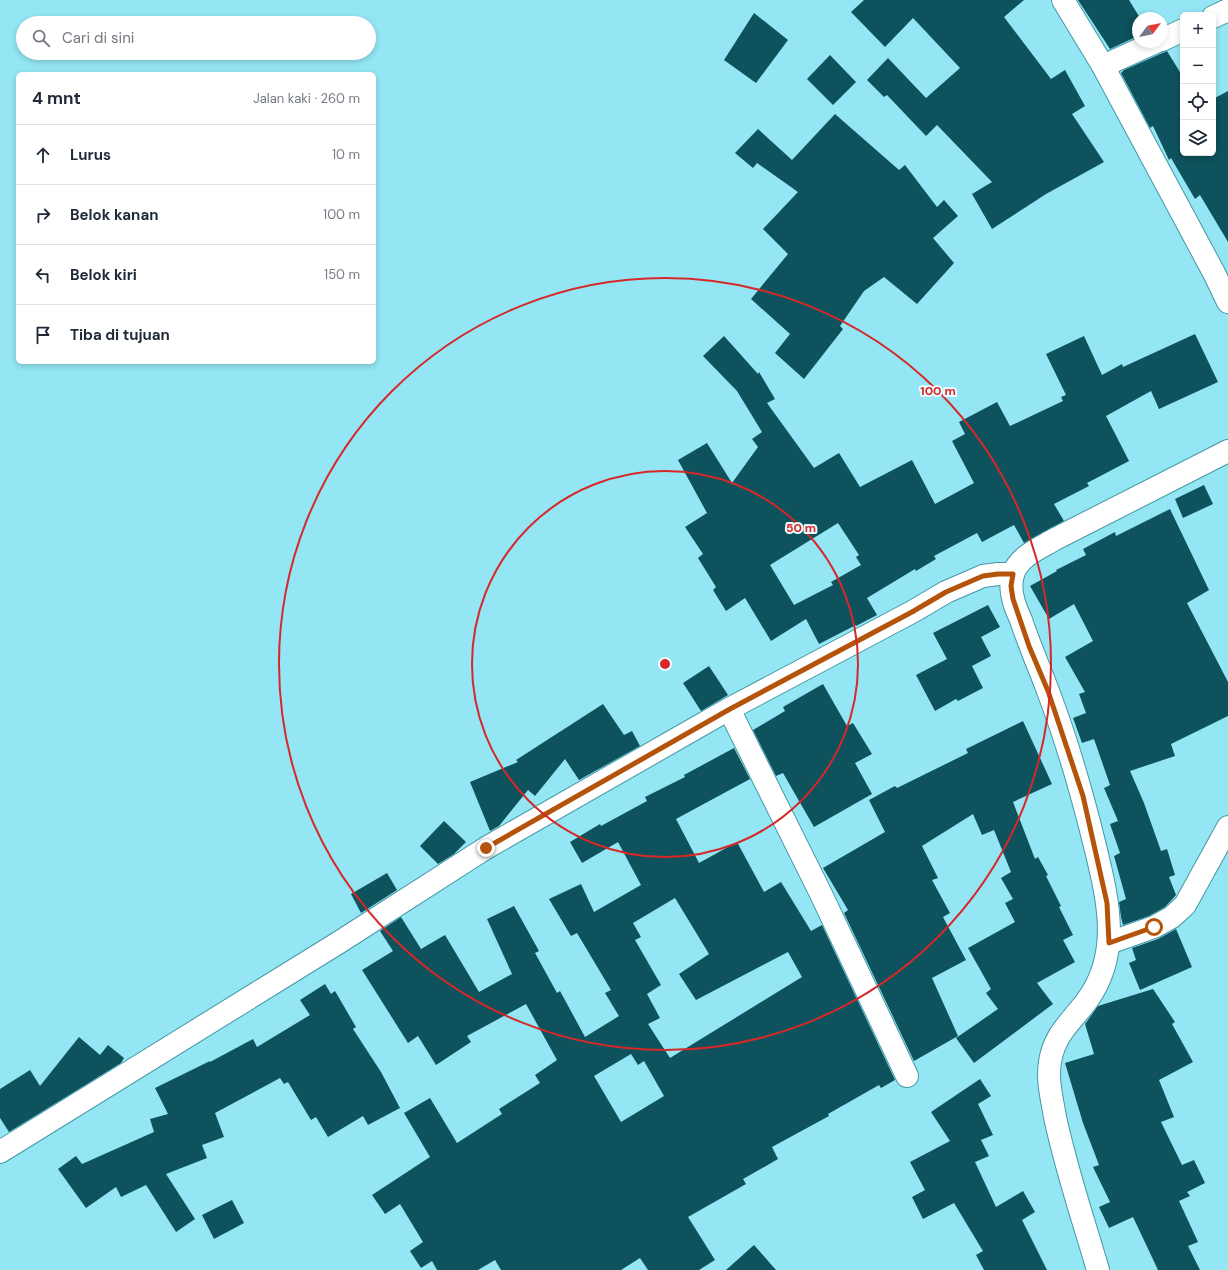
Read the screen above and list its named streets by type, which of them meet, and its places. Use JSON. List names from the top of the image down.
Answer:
{
  "north": "top right",
  "page": {
    "map_buttons": ["+", "−"],
    "search": "Cari di sini",
    "heading": ["4 mnt", "Jalan kaki · 260 m"],
    "list": [
      ["Lurus", "10 m"],
      ["Belok kanan", "100 m"],
      ["Belok kiri", "150 m"],
      "Tiba di tujuan"
    ]
  },
  "rings": ["100 m", "50 m"]
}
